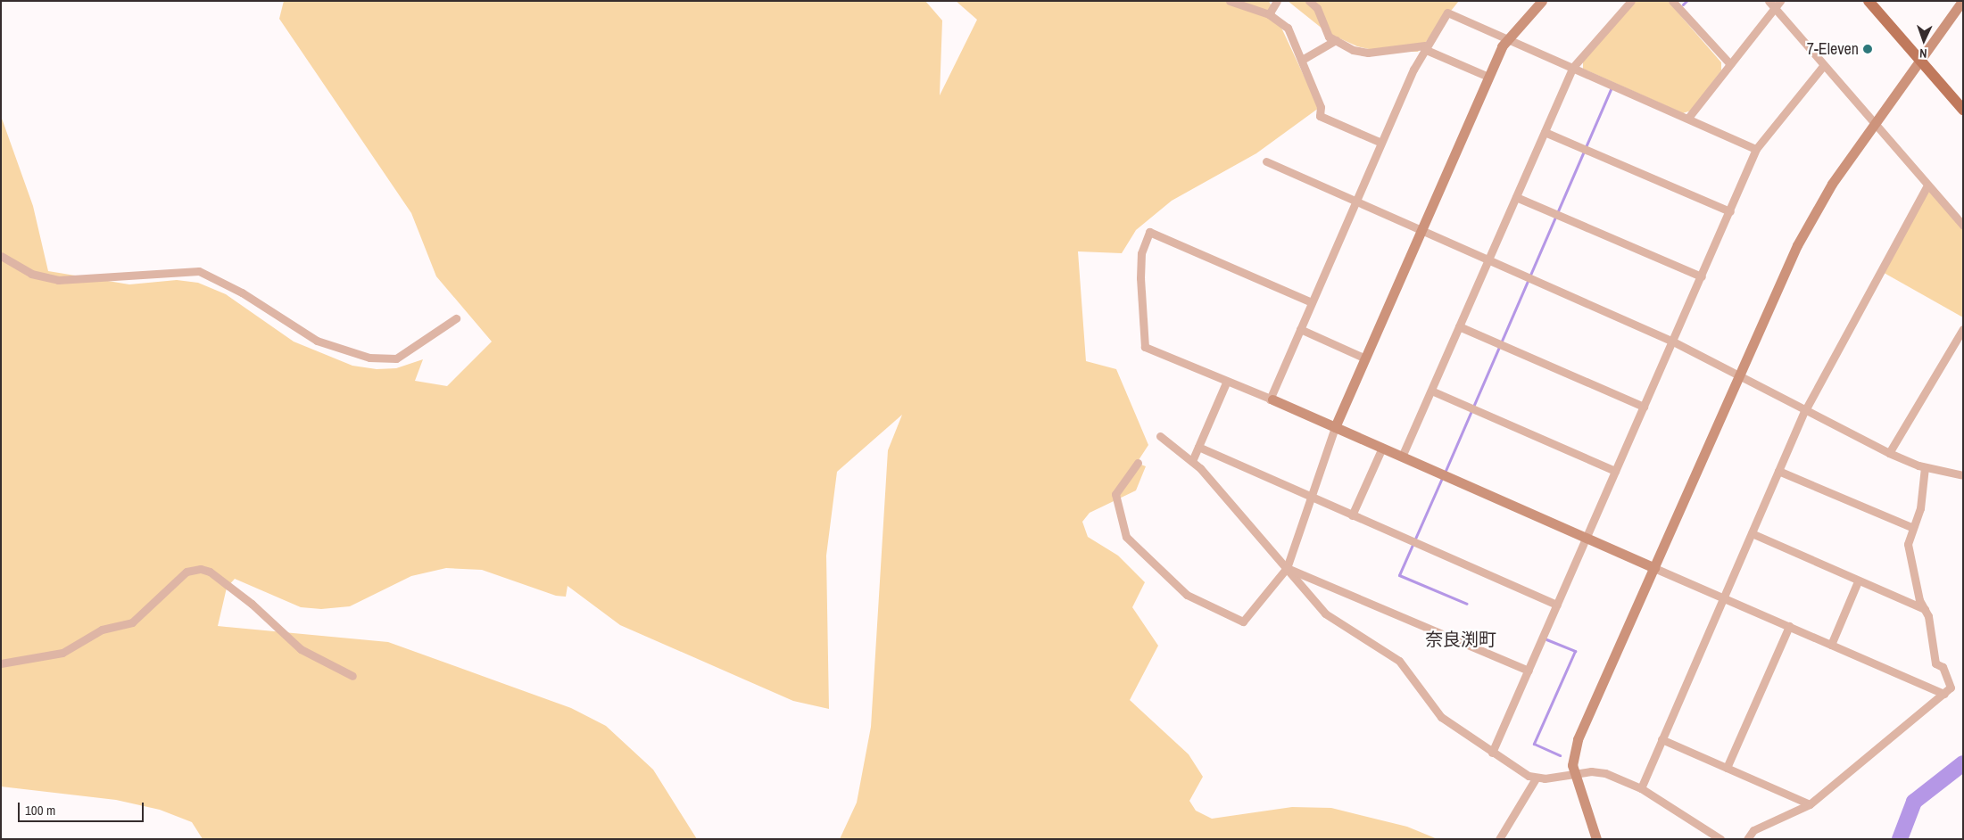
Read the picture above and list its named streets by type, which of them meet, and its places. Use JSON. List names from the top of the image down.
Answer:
{
  "districts": ["奈良渕町"],
  "places": ["7-Eleven"],
  "scale_bar": "100 m",
  "north": "bottom"
}
